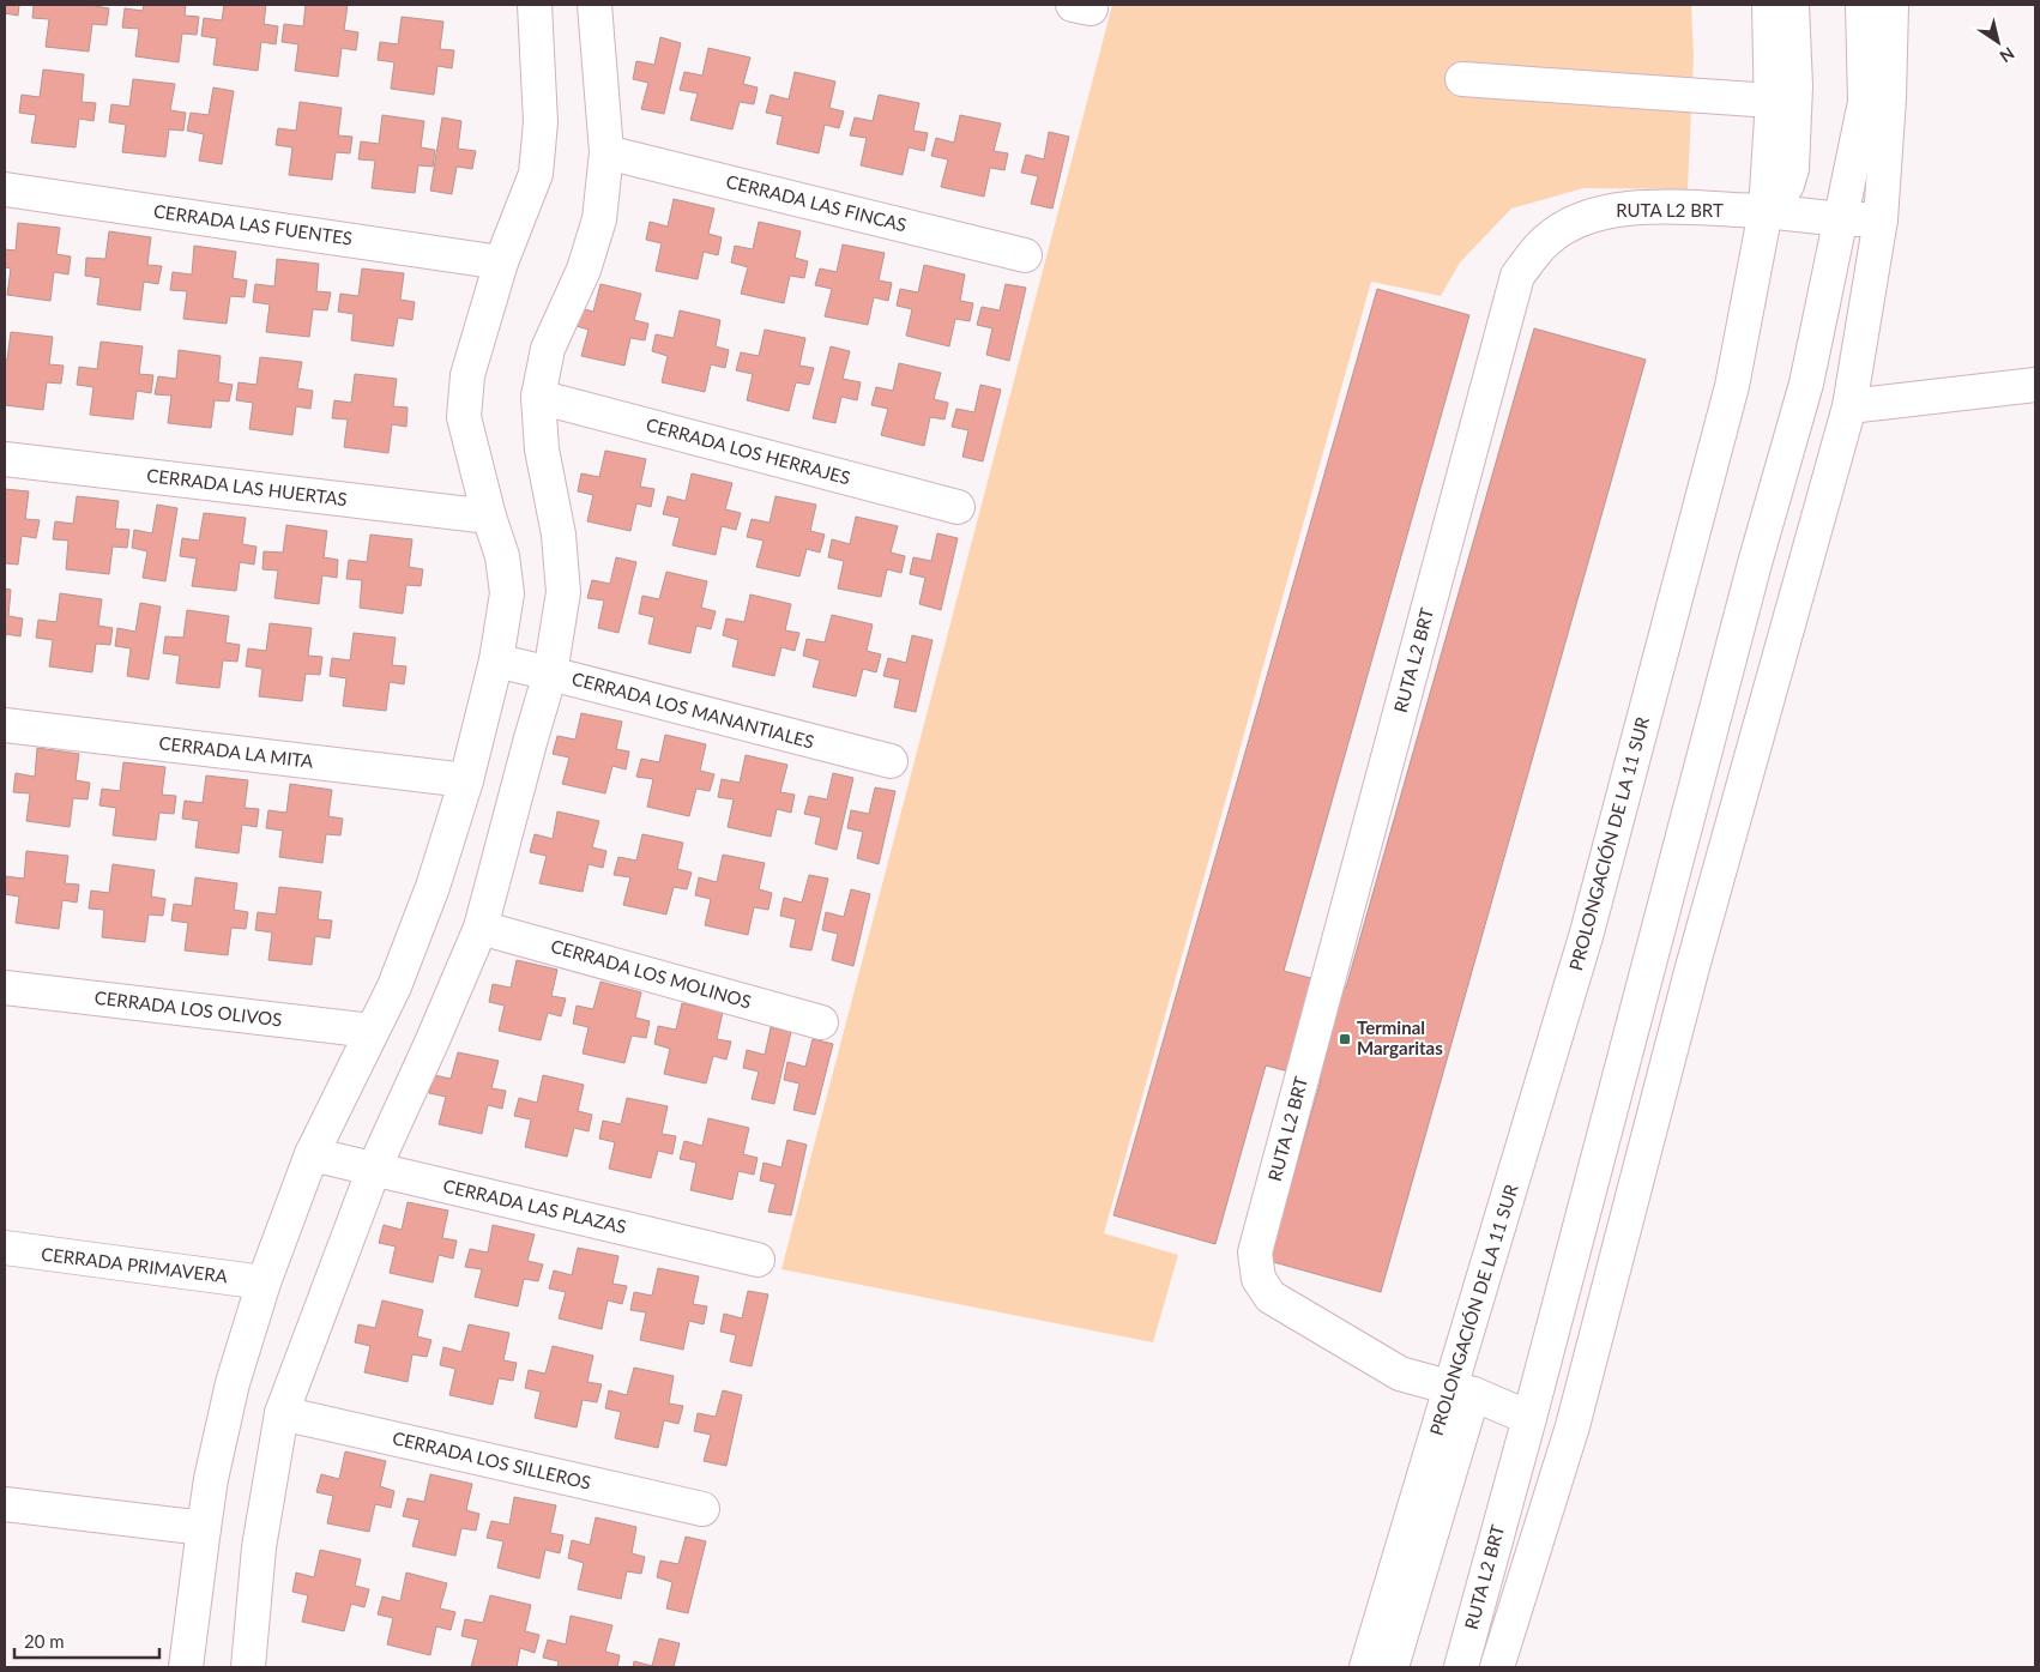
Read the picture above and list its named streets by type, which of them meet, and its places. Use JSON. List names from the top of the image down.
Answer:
{
  "streets": {
    "street": [
      "CERRADA LAS FINCAS",
      "RUTA L2 BRT",
      "CERRADA LAS FUENTES",
      "CERRADA LOS HERRAJES",
      "CERRADA LAS HUERTAS",
      "CERRADA LOS MANANTIALES",
      "CERRADA LA MITA",
      "PROLONGACIÓN DE LA 11 SUR",
      "CERRADA LOS MOLINOS",
      "CERRADA LOS OLIVOS",
      "CERRADA LAS PLAZAS",
      "CERRADA PRIMAVERA",
      "CERRADA LOS SILLEROS"
    ]
  },
  "crossings": [
    ["RUTA L2 BRT", "PROLONGACIÓN DE LA 11 SUR"]
  ],
  "places": {
    "transit": ["Terminal Margaritas"]
  },
  "scale_bar": "20 m",
  "north": "bottom right"
}
